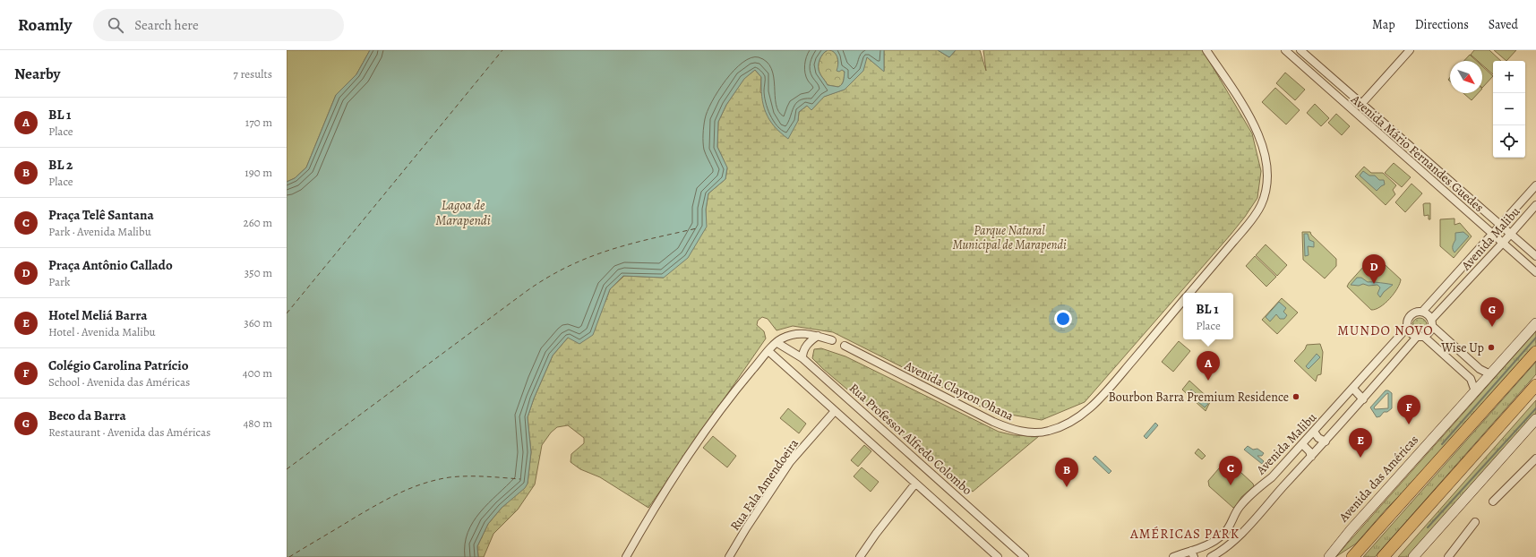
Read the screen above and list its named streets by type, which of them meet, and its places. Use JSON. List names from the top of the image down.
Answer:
{
  "streets": {
    "main road": ["Avenida das Américas"],
    "street": [
      "Avenida Mário Fernandes Guedes",
      "Avenida Malibu",
      "Avenida Clayton Ohana",
      "Rua Professor Alfredo Colombo",
      "Rua Fala Amendoeira"
    ]
  },
  "crossings": [
    ["Avenida Mário Fernandes Guedes", "Avenida Malibu"]
  ],
  "districts": ["MUNDO NOVO", "AMÉRICAS PARK"],
  "water": ["Lagoa de Marapendi"],
  "parks": ["Parque Natural Municipal de Marapendi"],
  "places": ["Wise Up", "Bourbon Barra Premium Residence"],
  "north": "bottom right",
  "page": {
    "header": "Roamly",
    "search": "Search here",
    "nav": ["Map", "Directions", "Saved"],
    "heading": ["Nearby", "7 results"],
    "map_buttons": ["+", "−"],
    "list": [
      {
        "mark": "A",
        "name": "BL 1",
        "note": "Place",
        "value": "170 m"
      },
      {
        "mark": "B",
        "name": "BL 2",
        "note": "Place",
        "value": "190 m"
      },
      {
        "mark": "C",
        "name": "Praça Telê Santana",
        "note": "Park · Avenida Malibu",
        "value": "260 m"
      },
      {
        "mark": "D",
        "name": "Praça Antônio Callado",
        "note": "Park",
        "value": "350 m"
      },
      {
        "mark": "E",
        "name": "Hotel Meliá Barra",
        "note": "Hotel · Avenida Malibu",
        "value": "360 m"
      },
      {
        "mark": "F",
        "name": "Colégio Carolina Patrício",
        "note": "School · Avenida das Américas",
        "value": "400 m"
      },
      {
        "mark": "G",
        "name": "Beco da Barra",
        "note": "Restaurant · Avenida das Américas",
        "value": "480 m"
      }
    ],
    "pins": [
      "D",
      "G",
      "A",
      "F",
      "E",
      "C",
      "B"
    ],
    "popup": ["BL 1", "Place"]
  }
}
